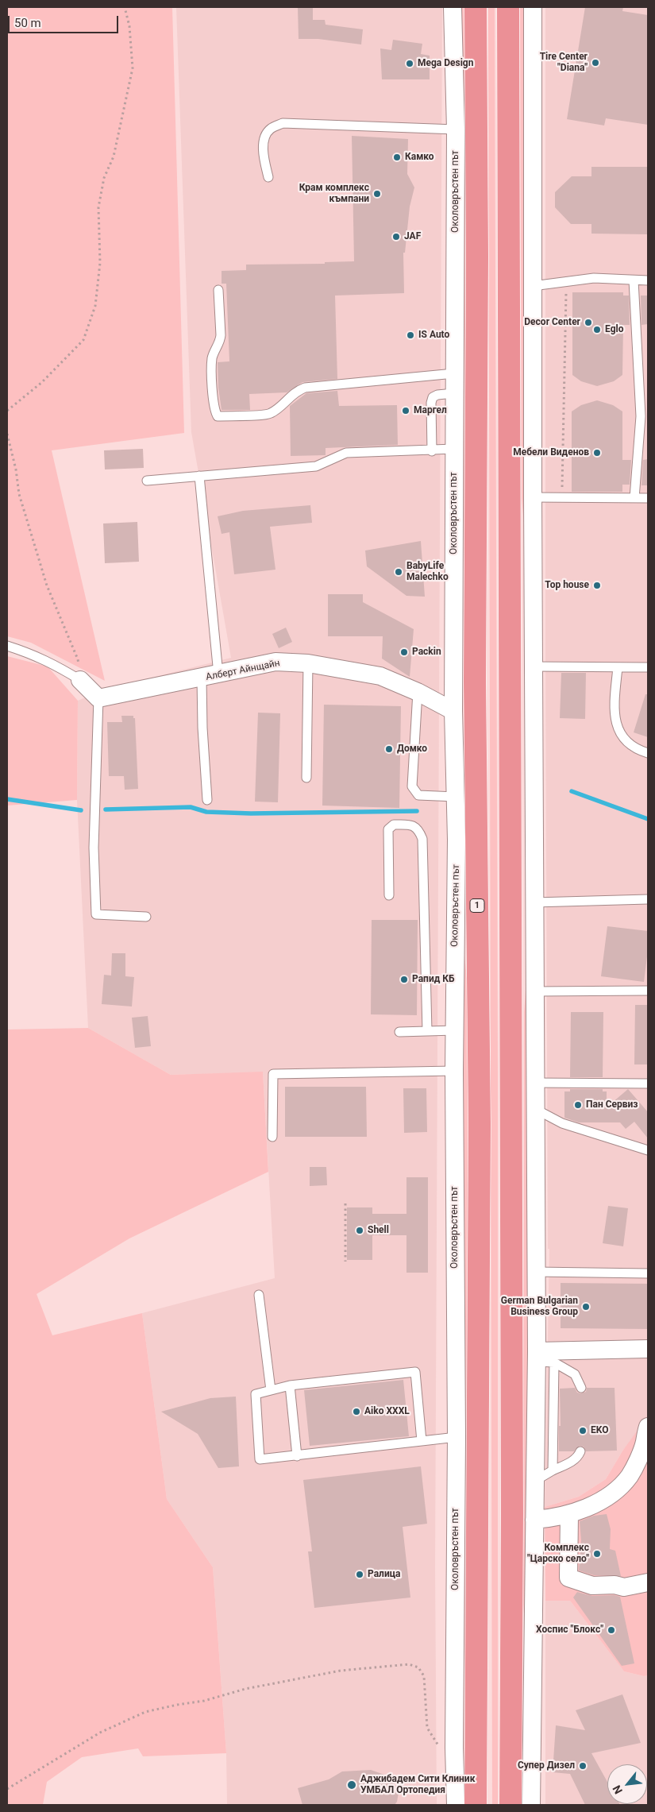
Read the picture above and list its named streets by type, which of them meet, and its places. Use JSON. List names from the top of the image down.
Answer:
{
  "streets": {
    "highway": ["Околовръстен път", "1"],
    "street": ["Алберт Айнщайн"]
  },
  "crossings": [
    ["Околовръстен път", "Алберт Айнщайн"]
  ],
  "places": [
    "Tire Center \"Diana\"",
    "Mega Design",
    "Камко",
    "Крам комплекс къмпани",
    "JAF",
    "Decor Center",
    "Eglo",
    "IS Auto",
    "Маргел",
    "Мебели Виденов",
    "BabyLife Malechko",
    "Top house",
    "Packin",
    "Домко",
    "Рапид КБ",
    "Пан Сервиз",
    "Shell",
    "German Bulgarian Business Group",
    "Aiko XXXL",
    "EKO",
    "Комплекс \"Царско село\"",
    "Ралица",
    "Хоспис \"Блокс\"",
    "Супер Дизел",
    "Аджибадем Сити Клиник УМБАЛ Ортопедия"
  ],
  "scale_bar": "50 m",
  "north": "bottom left"
}
